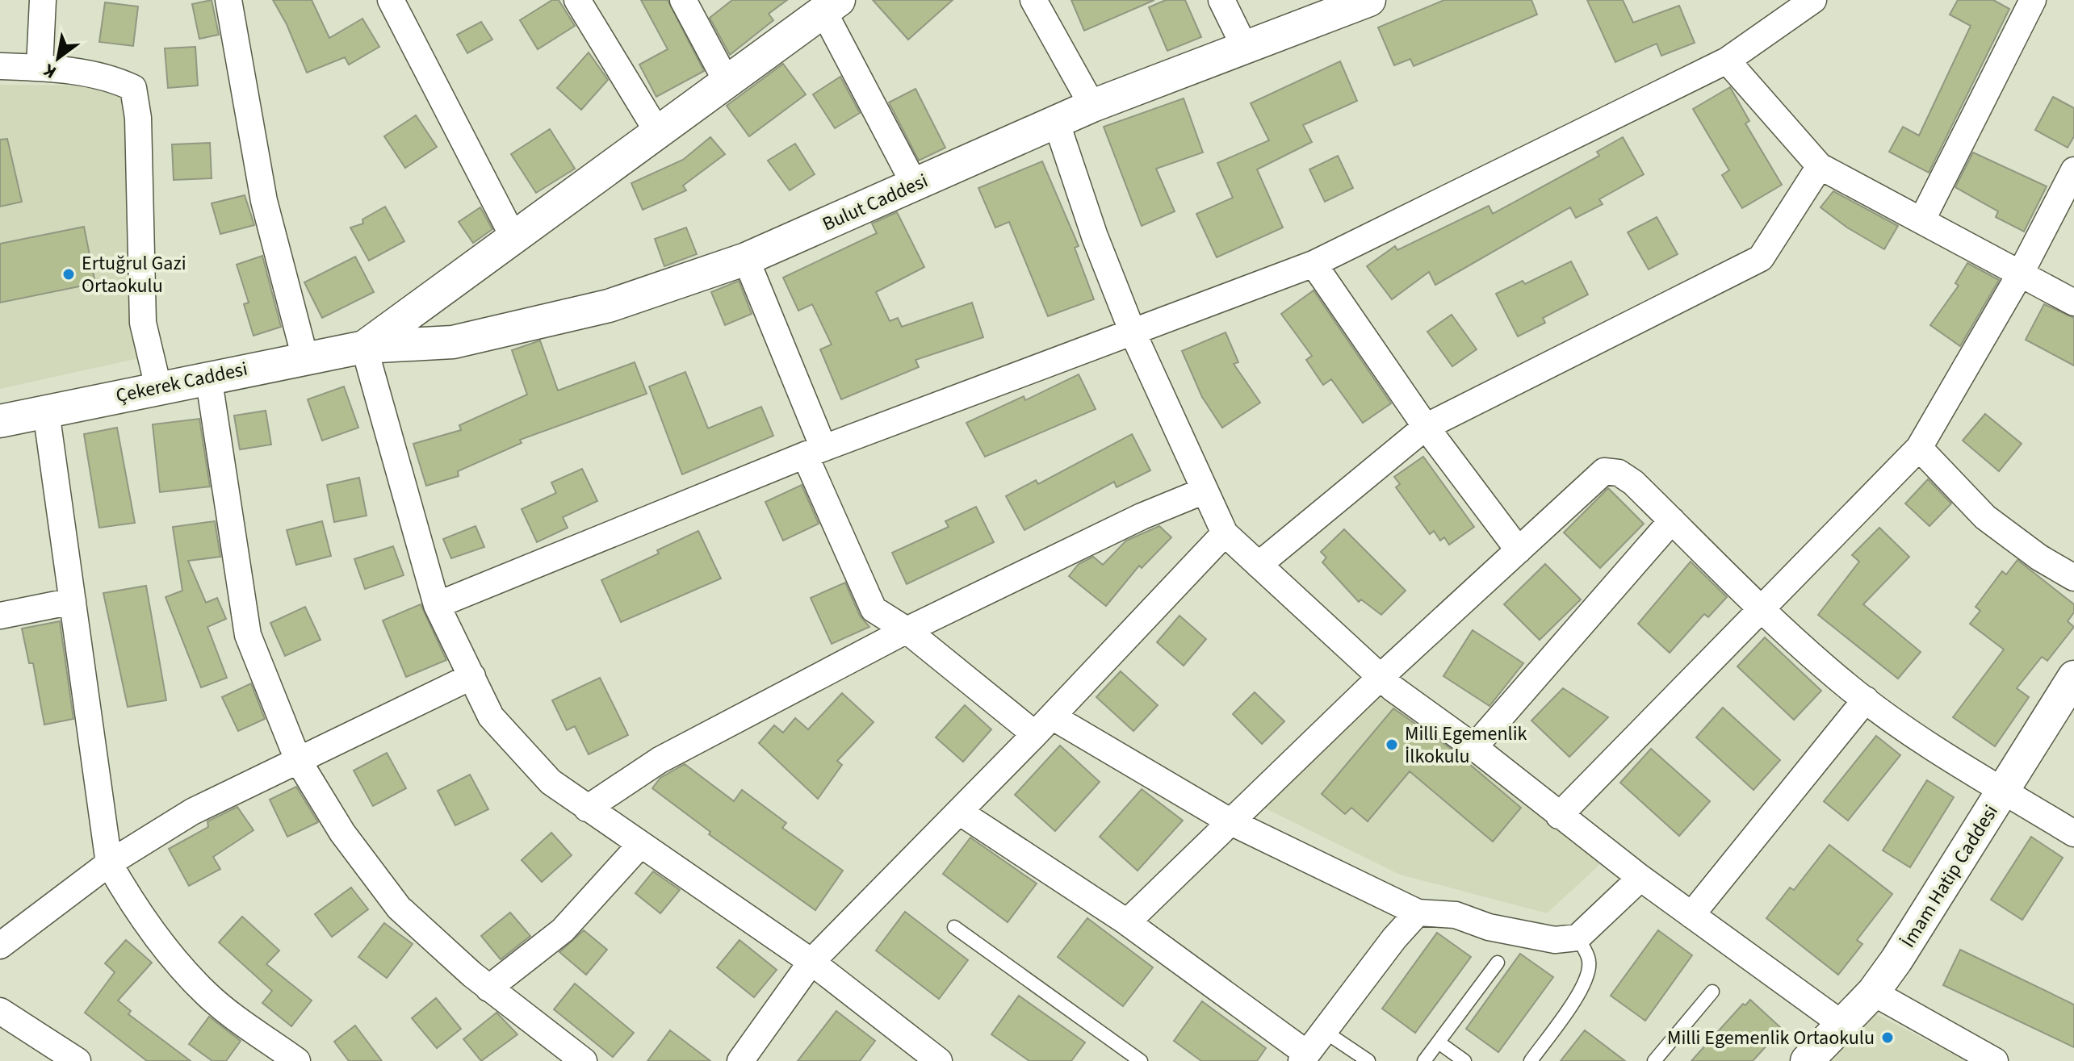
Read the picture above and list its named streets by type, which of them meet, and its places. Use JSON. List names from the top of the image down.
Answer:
{
  "streets": {
    "street": ["Bulut Caddesi", "Çekerek Caddesi", "İmam Hatip Caddesi"]
  },
  "crossings": [
    ["Bulut Caddesi", "Çekerek Caddesi"]
  ],
  "places": ["Ertuğrul Gazi Ortaokulu", "Milli Egemenlik İlkokulu", "Milli Egemenlik Ortaokulu"],
  "north": "bottom left"
}
